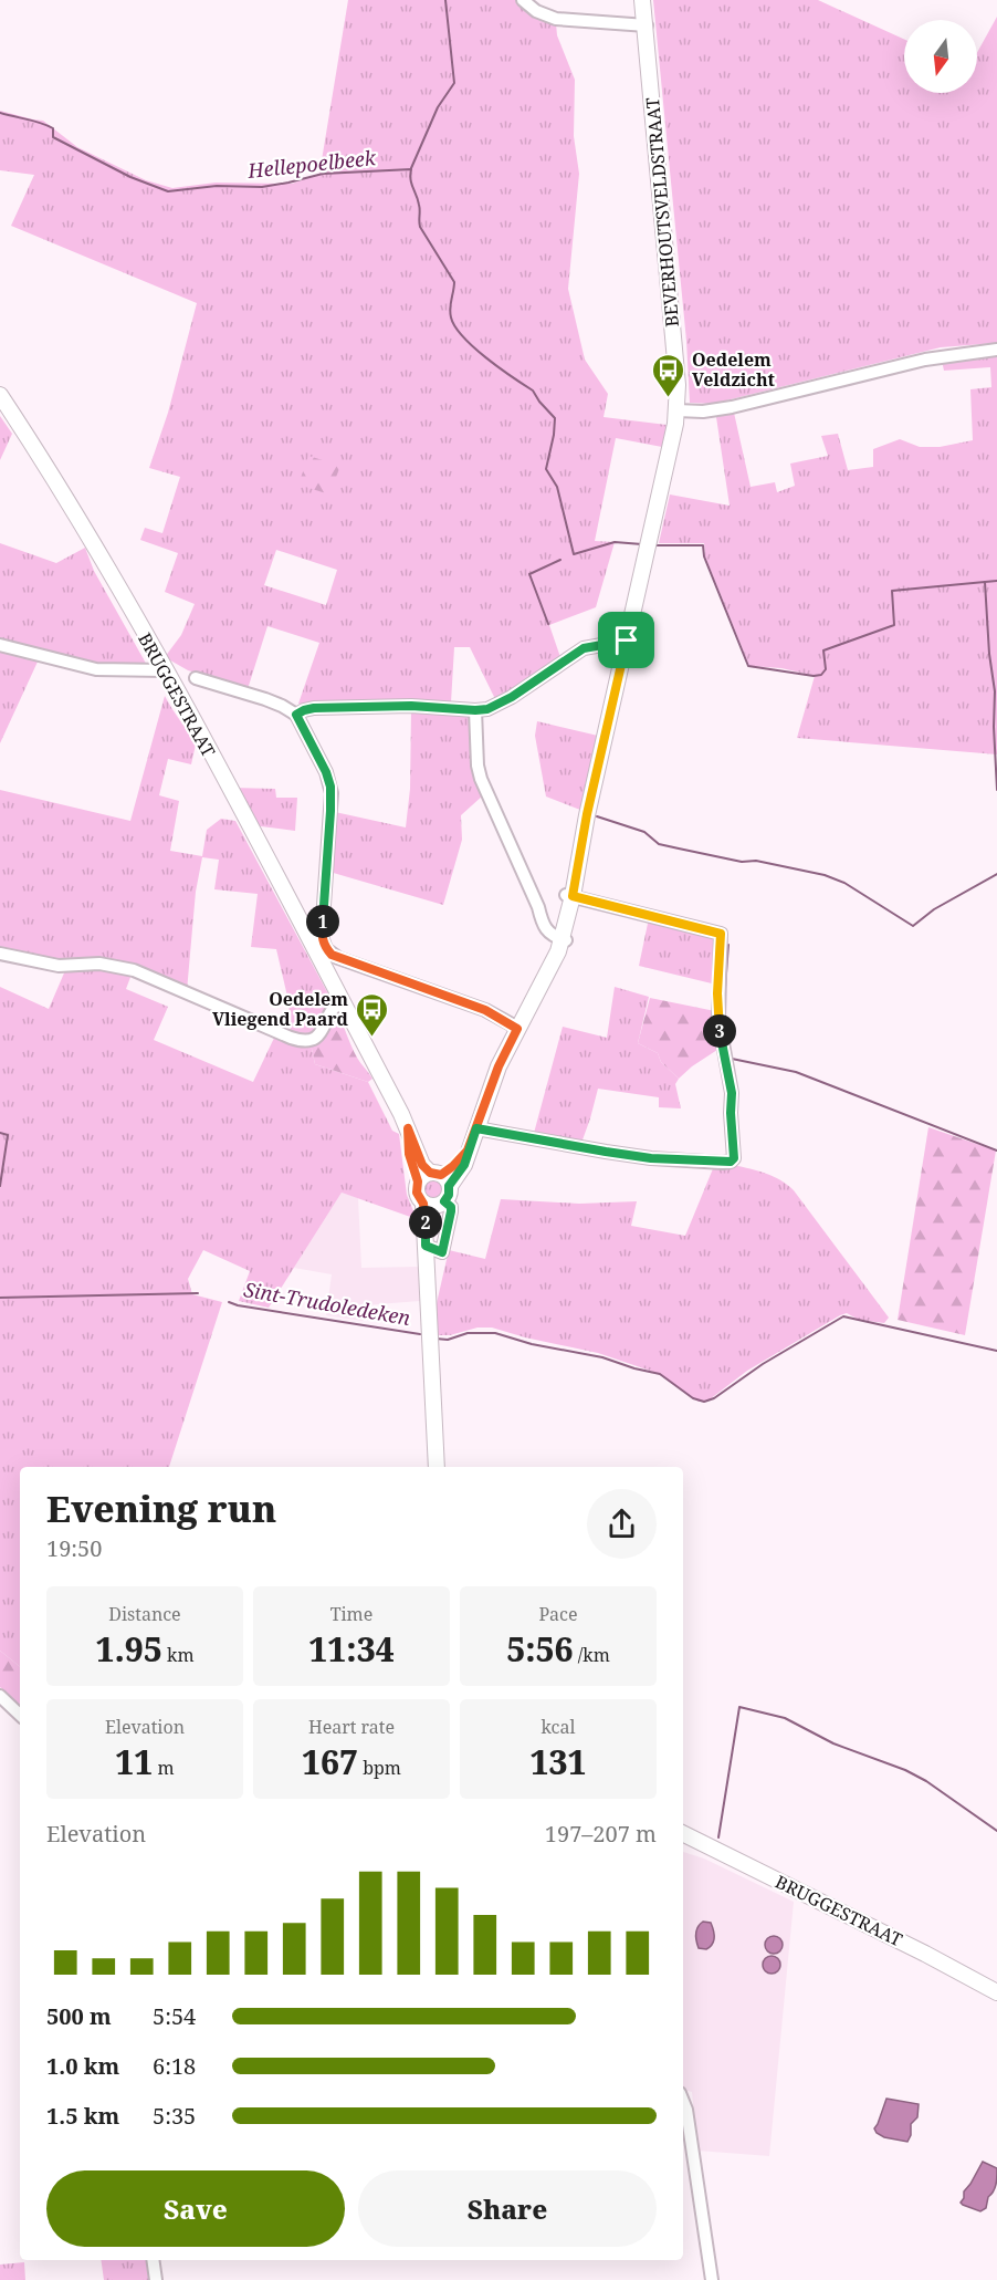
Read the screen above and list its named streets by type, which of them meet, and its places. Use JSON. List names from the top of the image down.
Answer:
{
  "streets": {
    "main road": ["BEVERHOUTSVELDSTRAAT", "BRUGGESTRAAT"]
  },
  "crossings": [
    ["BEVERHOUTSVELDSTRAAT", "BRUGGESTRAAT"]
  ],
  "water": ["Hellepoelbeek", "Sint-Trudoledeken"],
  "places": {
    "bus stop": ["Oedelem Veldzicht", "Oedelem Vliegend Paard"]
  },
  "north": "bottom",
  "page": {
    "pins": ["1", "3", "2"],
    "heading": ["Evening run", "19:50"],
    "stats": [
      ["Distance", "1.95 km"],
      ["Time", "11:34"],
      ["Pace", "5:56 /km"],
      ["Elevation", "11 m"],
      ["Heart rate", "167 bpm"],
      ["kcal", "131"]
    ],
    "chart": ["Elevation", "197–207 m"],
    "list": [
      {
        "name": "500 m",
        "note": "5:54"
      },
      {
        "name": "1.0 km",
        "note": "6:18"
      },
      {
        "name": "1.5 km",
        "note": "5:35"
      }
    ],
    "buttons": ["Save", "Share"]
  }
}
